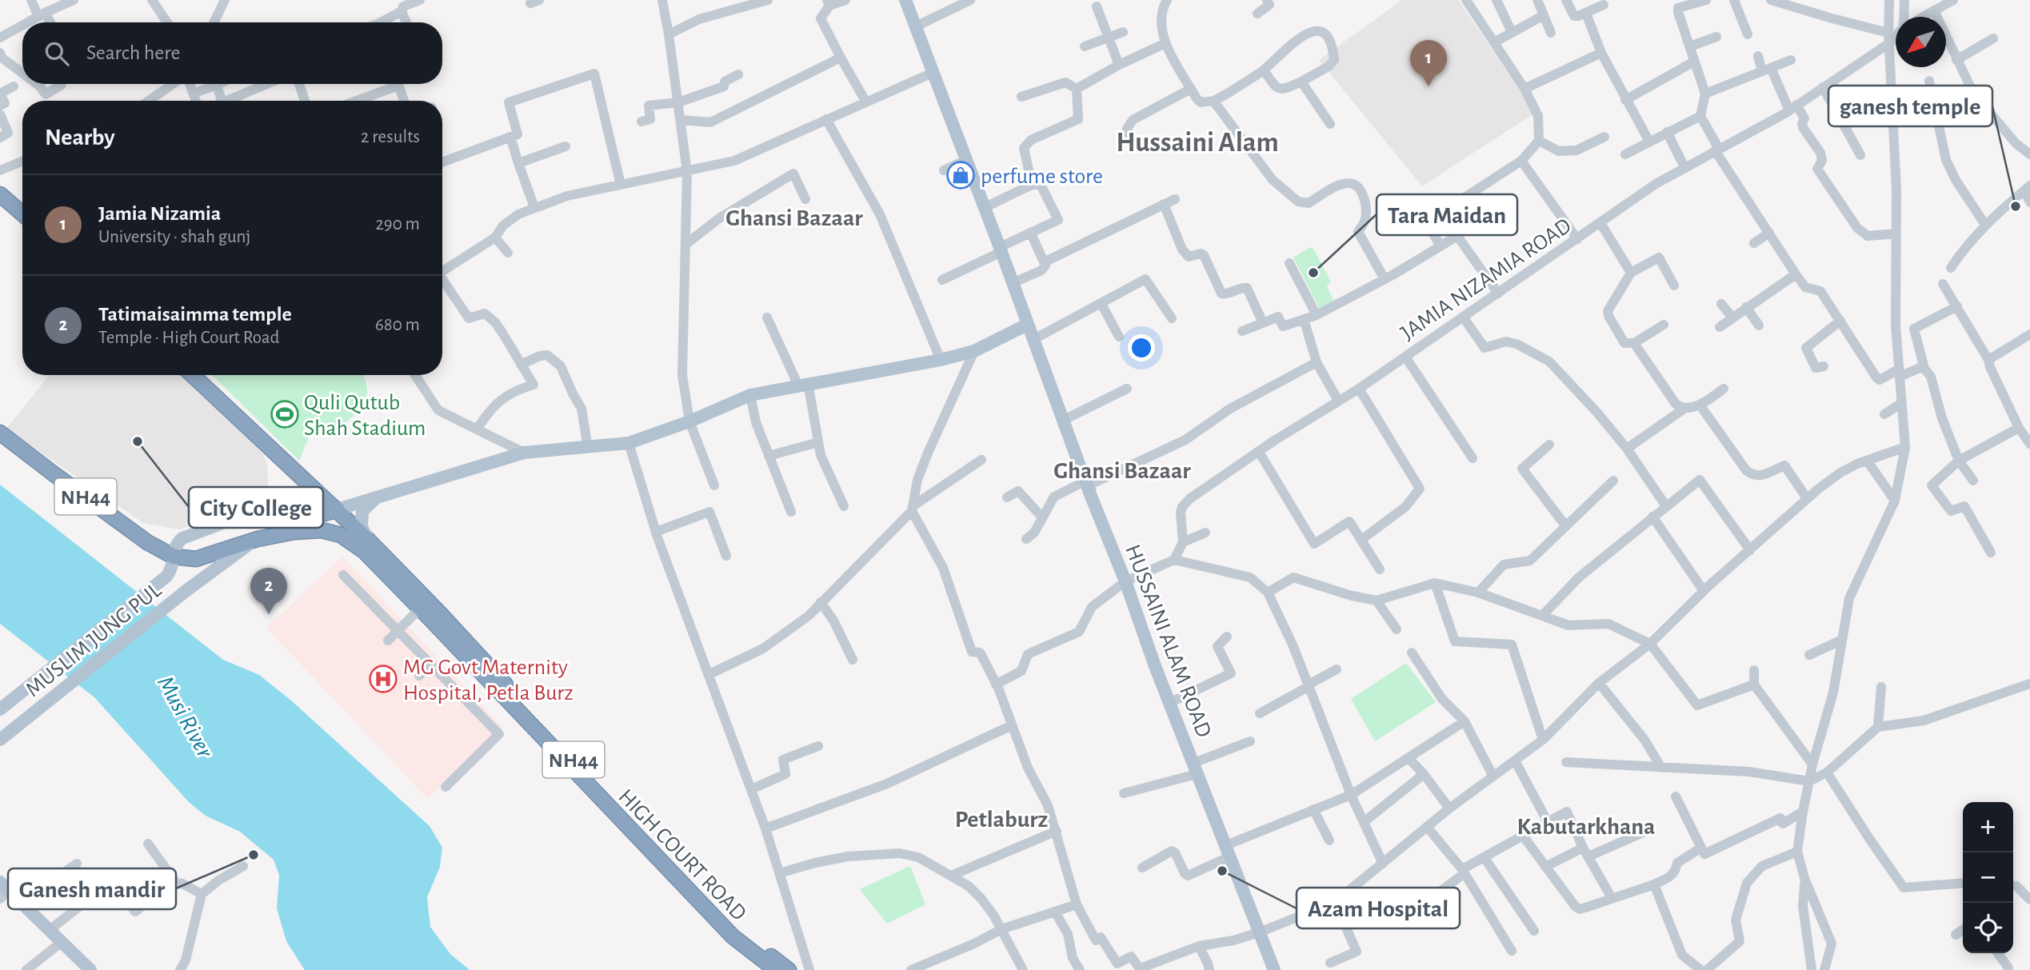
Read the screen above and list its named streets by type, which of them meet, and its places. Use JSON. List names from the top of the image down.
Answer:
{
  "streets": {
    "highway": ["NH44", "HIGH COURT ROAD"],
    "main road": ["MUSLIM JUNG PUL", "HUSSAINI ALAM ROAD"],
    "street": ["JAMIA NIZAMIA ROAD"]
  },
  "crossings": [
    ["MUSLIM JUNG PUL", "HIGH COURT ROAD"]
  ],
  "districts": [
    "Hussaini Alam",
    "Ghansi Bazaar",
    "Ghansi Bazaar",
    "Petlaburz",
    "Kabutarkhana"
  ],
  "water": ["Musi River"],
  "places": {
    "shop": ["perfume store"],
    "other": [
      "ganesh temple",
      "Tara Maidan",
      "City College",
      "Ganesh mandir",
      "Azam Hospital"
    ],
    "sports": ["Quli Qutub Shah Stadium"],
    "hospital": ["MG Govt Maternity Hospital, Petla Burz"]
  },
  "north": "bottom left",
  "page": {
    "search": "Search here",
    "pins": ["1", "2"],
    "heading": ["Nearby", "2 results"],
    "list": [
      {
        "mark": "1",
        "name": "Jamia Nizamia",
        "note": "University · shah gunj",
        "value": "290 m"
      },
      {
        "mark": "2",
        "name": "Tatimaisaimma temple",
        "note": "Temple · High Court Road",
        "value": "680 m"
      }
    ],
    "map_buttons": ["+", "−"]
  }
}
